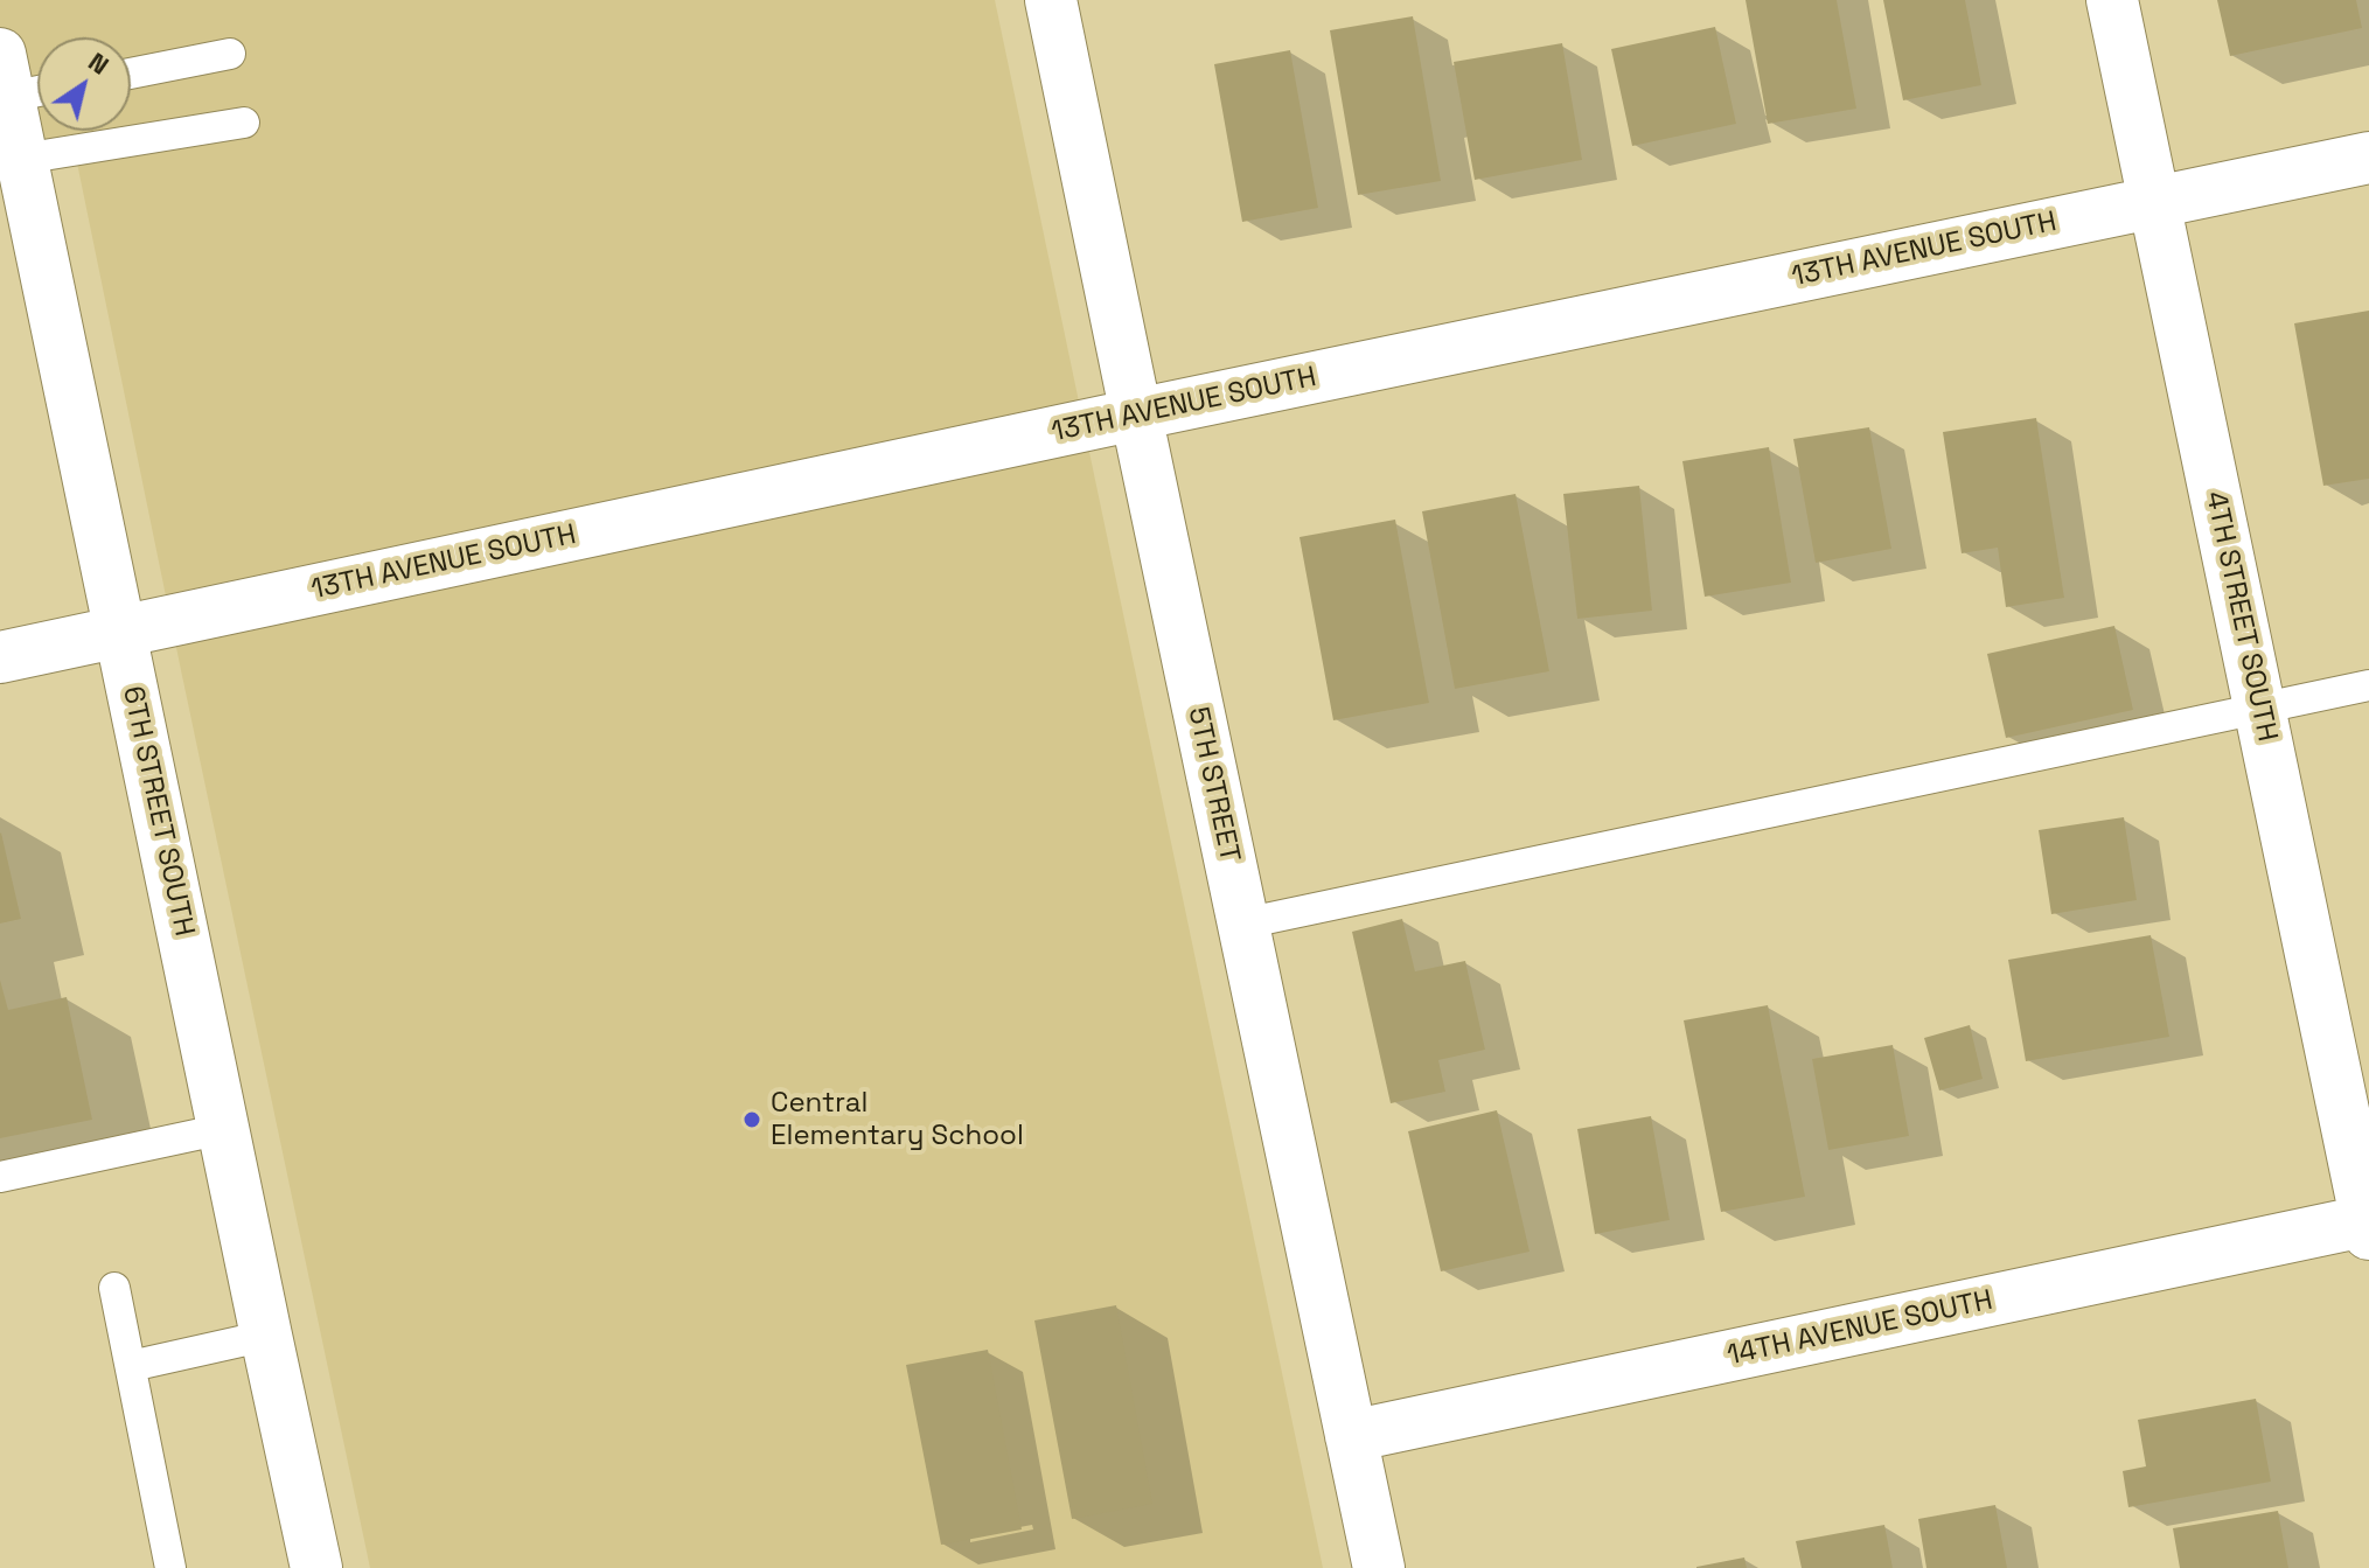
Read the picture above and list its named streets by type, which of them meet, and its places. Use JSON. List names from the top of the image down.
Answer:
{
  "streets": {
    "street": [
      "13TH AVENUE SOUTH",
      "4TH STREET SOUTH",
      "5TH STREET",
      "6TH STREET SOUTH",
      "14TH AVENUE SOUTH"
    ]
  },
  "crossings": [
    ["13TH AVENUE SOUTH", "4TH STREET SOUTH"],
    ["13TH AVENUE SOUTH", "5TH STREET"],
    ["13TH AVENUE SOUTH", "6TH STREET SOUTH"],
    ["4TH STREET SOUTH", "14TH AVENUE SOUTH"],
    ["5TH STREET", "14TH AVENUE SOUTH"]
  ],
  "places": ["Central Elementary School"],
  "north": "top right"
}
